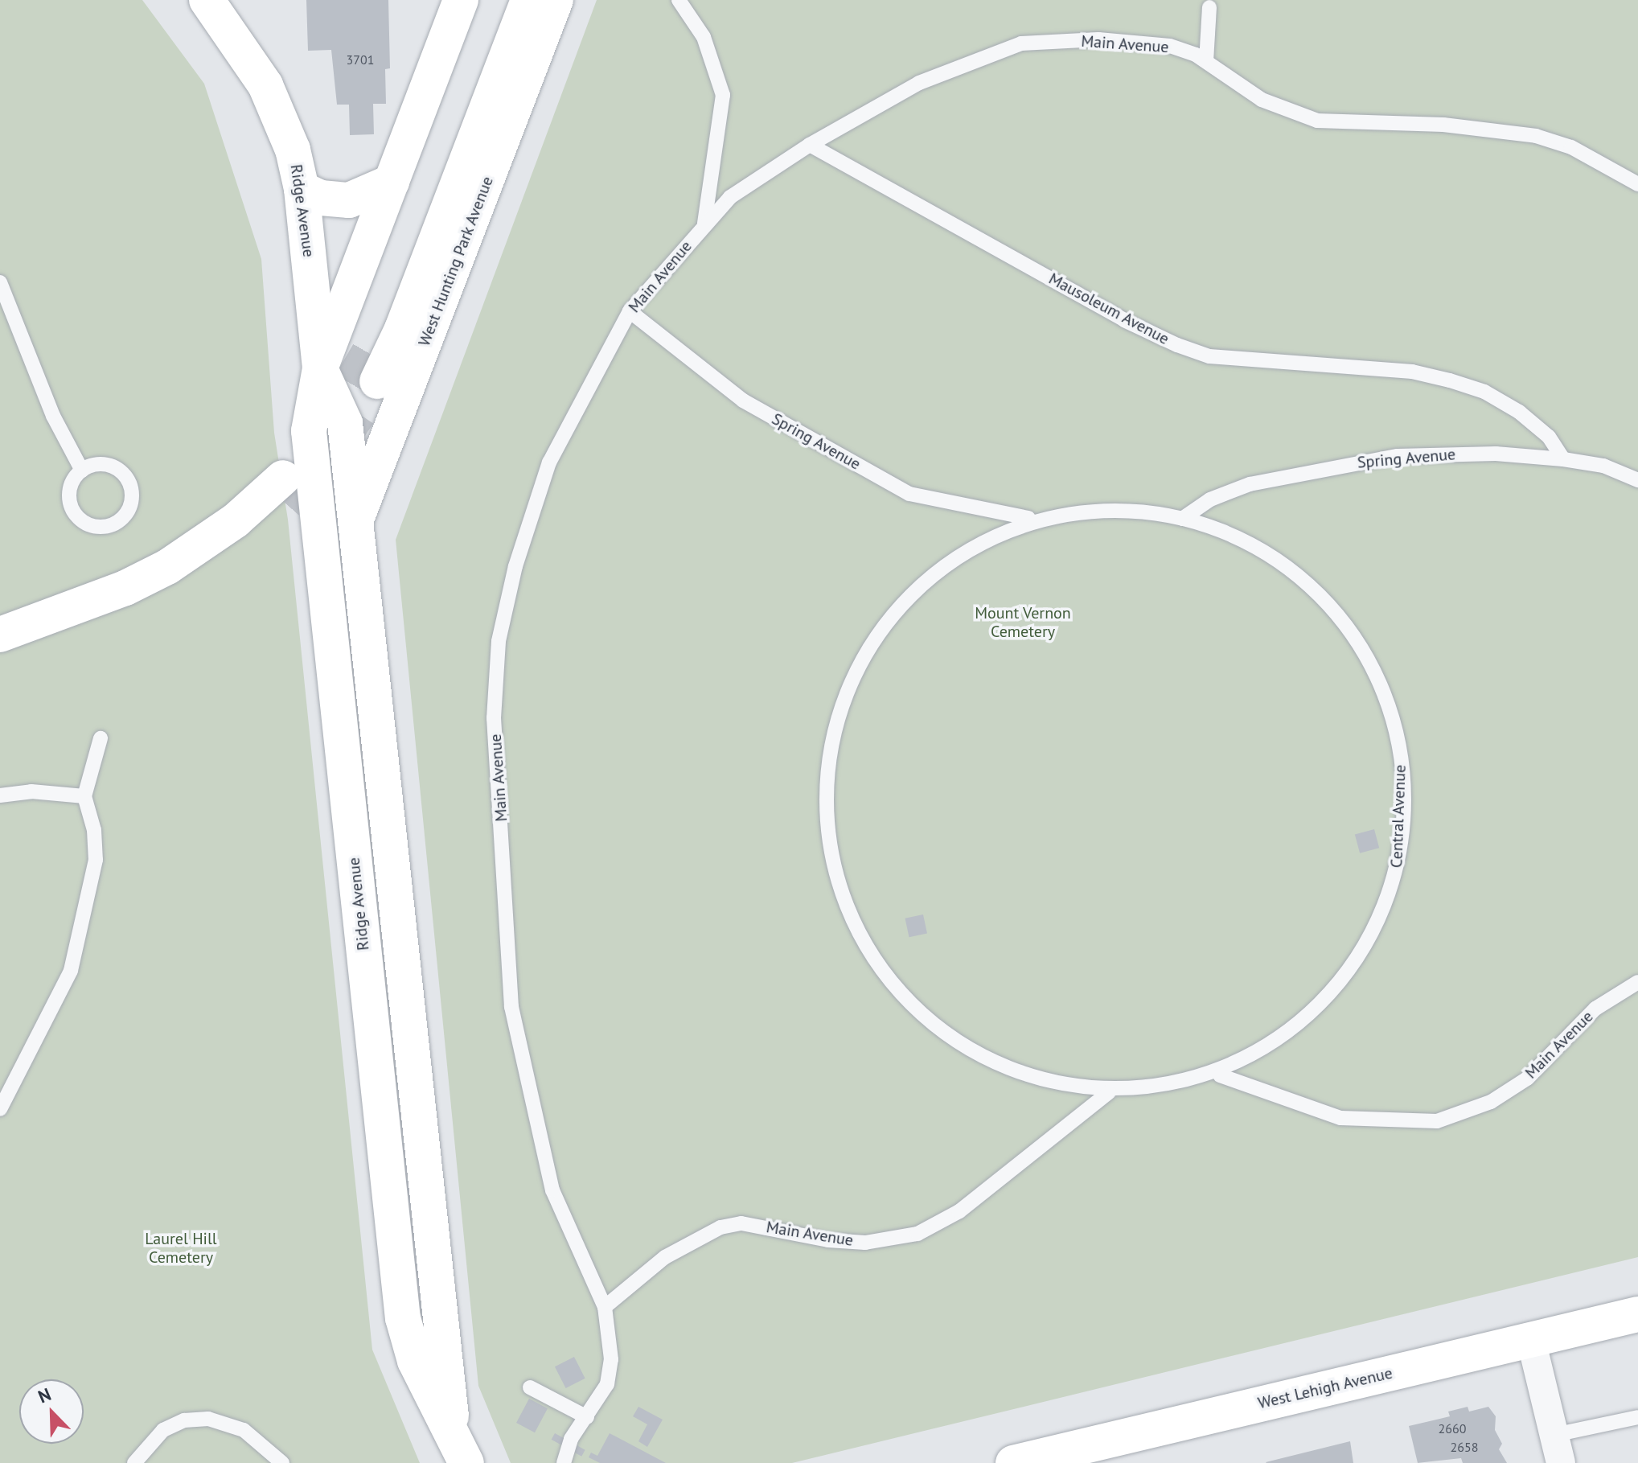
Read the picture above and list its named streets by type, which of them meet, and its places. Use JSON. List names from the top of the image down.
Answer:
{
  "streets": {
    "main road": ["Ridge Avenue", "West Hunting Park Avenue", "West Lehigh Avenue"],
    "lane": [
      "Main Avenue",
      "Mausoleum Avenue",
      "Spring Avenue",
      "Central Avenue"
    ]
  },
  "crossings": [
    ["Main Avenue", "Mausoleum Avenue"],
    ["Main Avenue", "Spring Avenue"],
    ["Main Avenue", "Central Avenue"],
    ["Ridge Avenue", "West Hunting Park Avenue"],
    ["Mausoleum Avenue", "Spring Avenue"],
    ["Spring Avenue", "Central Avenue"]
  ],
  "parks": ["Mount Vernon Cemetery", "Laurel Hill Cemetery"],
  "house_numbers": ["3701", "2660", "2658"],
  "north": "top left"
}
